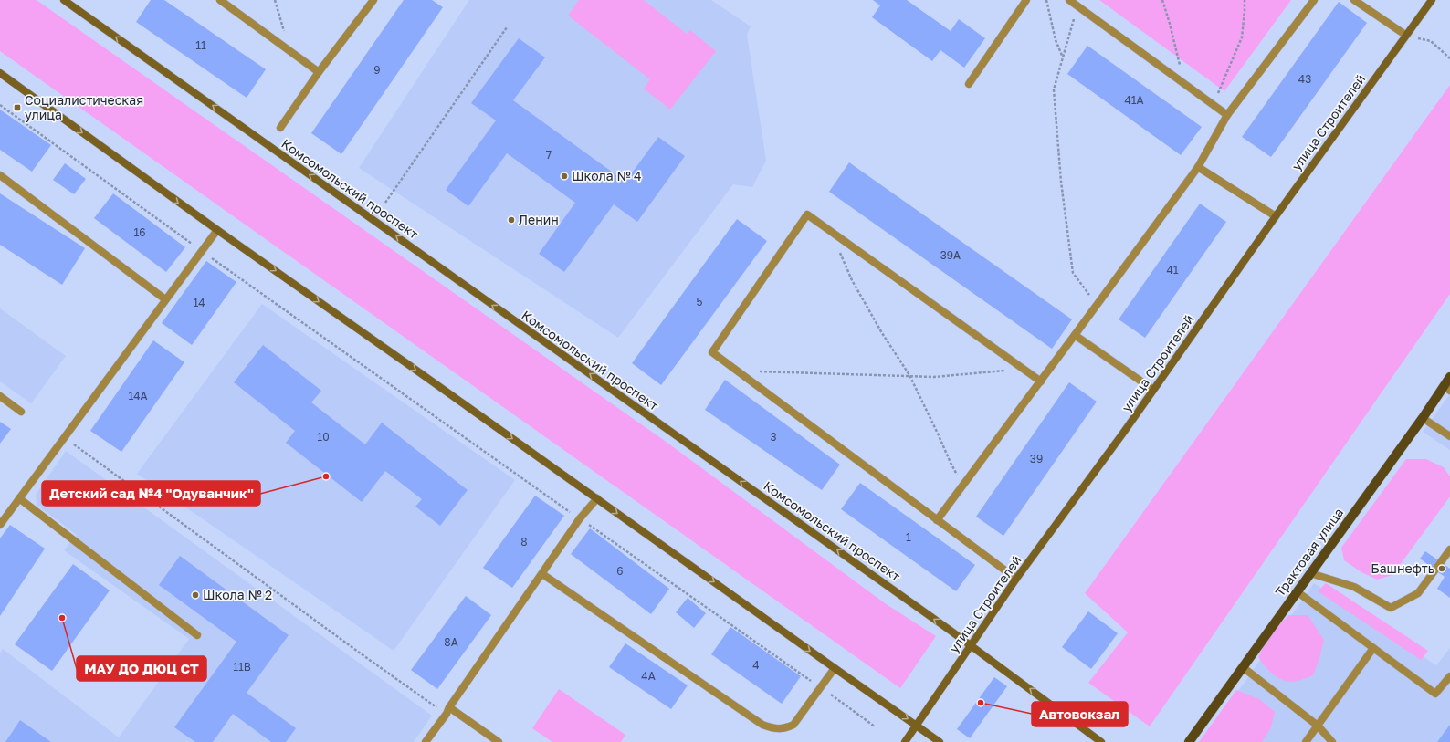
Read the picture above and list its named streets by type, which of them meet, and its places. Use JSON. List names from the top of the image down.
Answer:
{
  "streets": {
    "main road": ["улица Строителей", "Комсомольский проспект", "Трактовая улица"]
  },
  "crossings": [
    ["улица Строителей", "Комсомольский проспект"]
  ],
  "one_way": ["Комсомольский проспект"],
  "places": {
    "transit": ["Социалистическая улица"],
    "other": [
      "Школа № 4",
      "Ленин",
      "Детский сад №4 \"Одуванчик\"",
      "Башнефть",
      "Школа № 2",
      "МАУ ДО ДЮЦ СТ",
      "Автовокзал"
    ]
  },
  "house_numbers": [
    "11",
    "9",
    "43",
    "41А",
    "7",
    "16",
    "39А",
    "41",
    "5",
    "14",
    "14А",
    "10",
    "3",
    "39",
    "1",
    "8",
    "6",
    "8А",
    "4",
    "11В",
    "4А"
  ]
}
